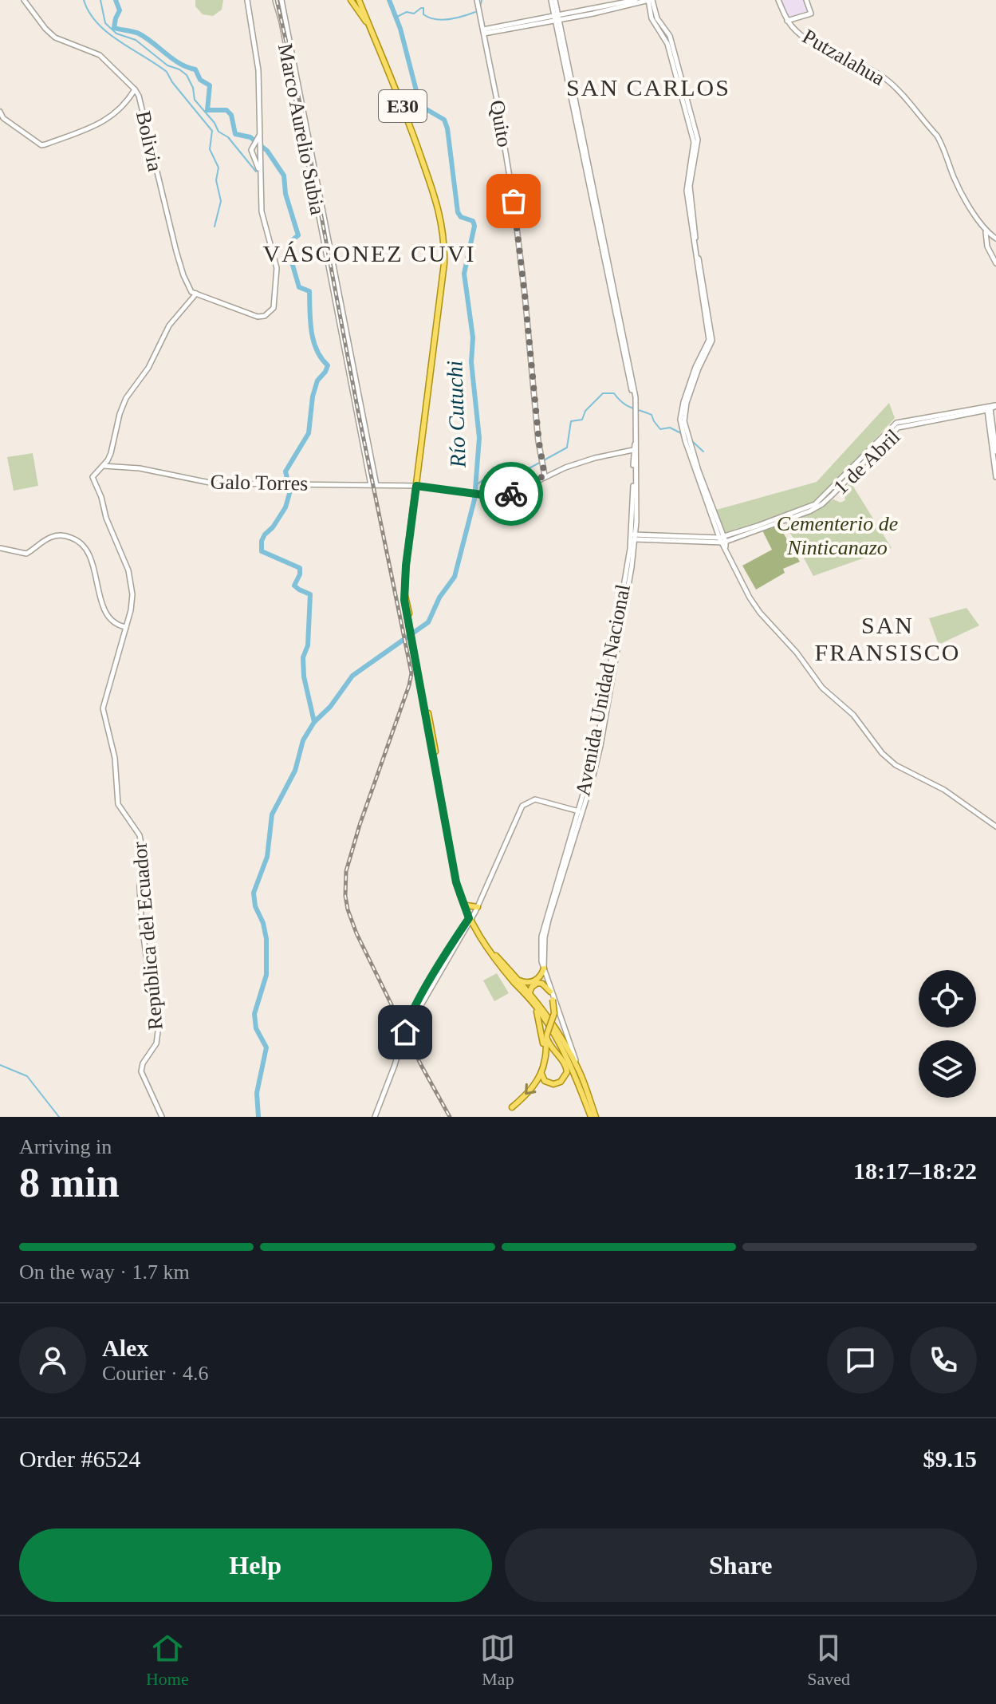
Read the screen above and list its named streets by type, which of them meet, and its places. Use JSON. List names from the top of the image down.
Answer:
{
  "streets": {
    "main road": ["E30"],
    "street": [
      "Putzalahua",
      "Quito",
      "Marco Aurelio Subia",
      "Bolivia",
      "1 de Abril",
      "Galo Torres",
      "Avenida Unidad Nacional",
      "República del Ecuador"
    ]
  },
  "crossings": [
    ["E30", "Galo Torres"],
    ["E30", "Avenida Unidad Nacional"],
    ["Quito", "Galo Torres"],
    ["Marco Aurelio Subia", "Galo Torres"],
    ["Bolivia", "República del Ecuador"],
    ["1 de Abril", "Avenida Unidad Nacional"],
    ["Galo Torres", "República del Ecuador"]
  ],
  "districts": ["SAN CARLOS", "VÁSCONEZ CUVI", "SAN FRANSISCO"],
  "water": ["Río Cutuchi"],
  "parks": ["Cementerio de Ninticanazo"],
  "page": {
    "heading": ["8 min", "Arriving in", "18:17–18:22"],
    "panel": [
      "Alex",
      "Courier · 4.6",
      "Order #6524",
      "$9.15"
    ],
    "bar": "On the way · 1.7 km",
    "buttons": ["Help", "Share"],
    "tabs": ["Home", "Map", "Saved"]
  }
}
